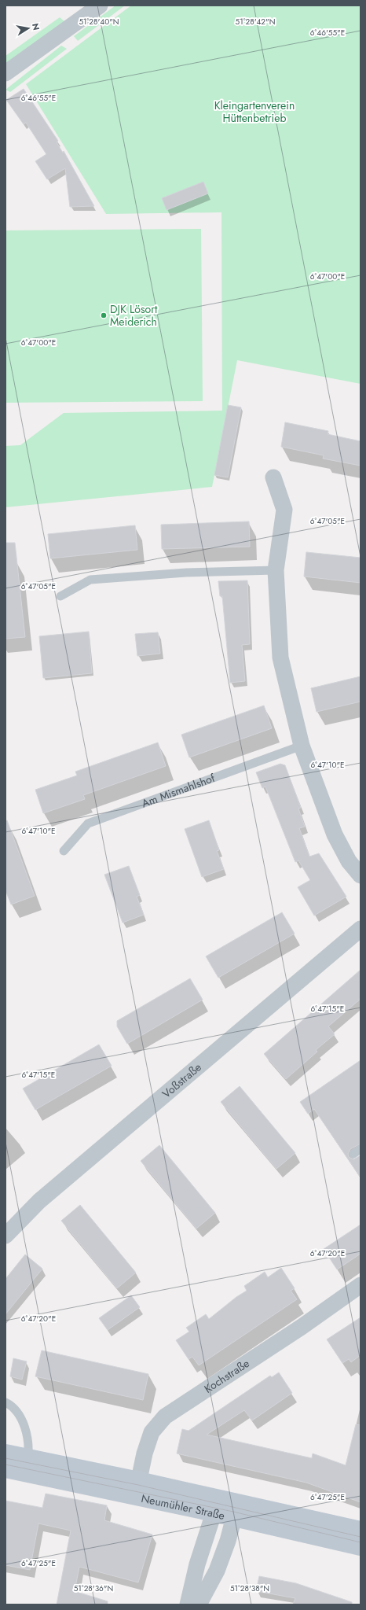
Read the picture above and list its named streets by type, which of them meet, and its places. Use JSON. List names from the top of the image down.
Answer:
{
  "streets": {
    "main road": ["Neumühler Straße"],
    "street": ["Voßstraße", "Kochstraße"],
    "lane": ["Am Mismahlshof"]
  },
  "crossings": [
    ["Kochstraße", "Neumühler Straße"]
  ],
  "parks": ["Kleingartenverein Hüttenbetrieb"],
  "places": ["DJK Lösort Meiderich"],
  "north": "right",
  "coordinates": [
    "51°28'40\"N",
    "51°28'42\"N",
    "6°46'55\"E",
    "6°47'00\"E",
    "6°47'05\"E",
    "6°47'10\"E",
    "6°47'15\"E",
    "6°47'20\"E",
    "6°47'25\"E",
    "51°28'36\"N",
    "51°28'38\"N"
  ]
}
